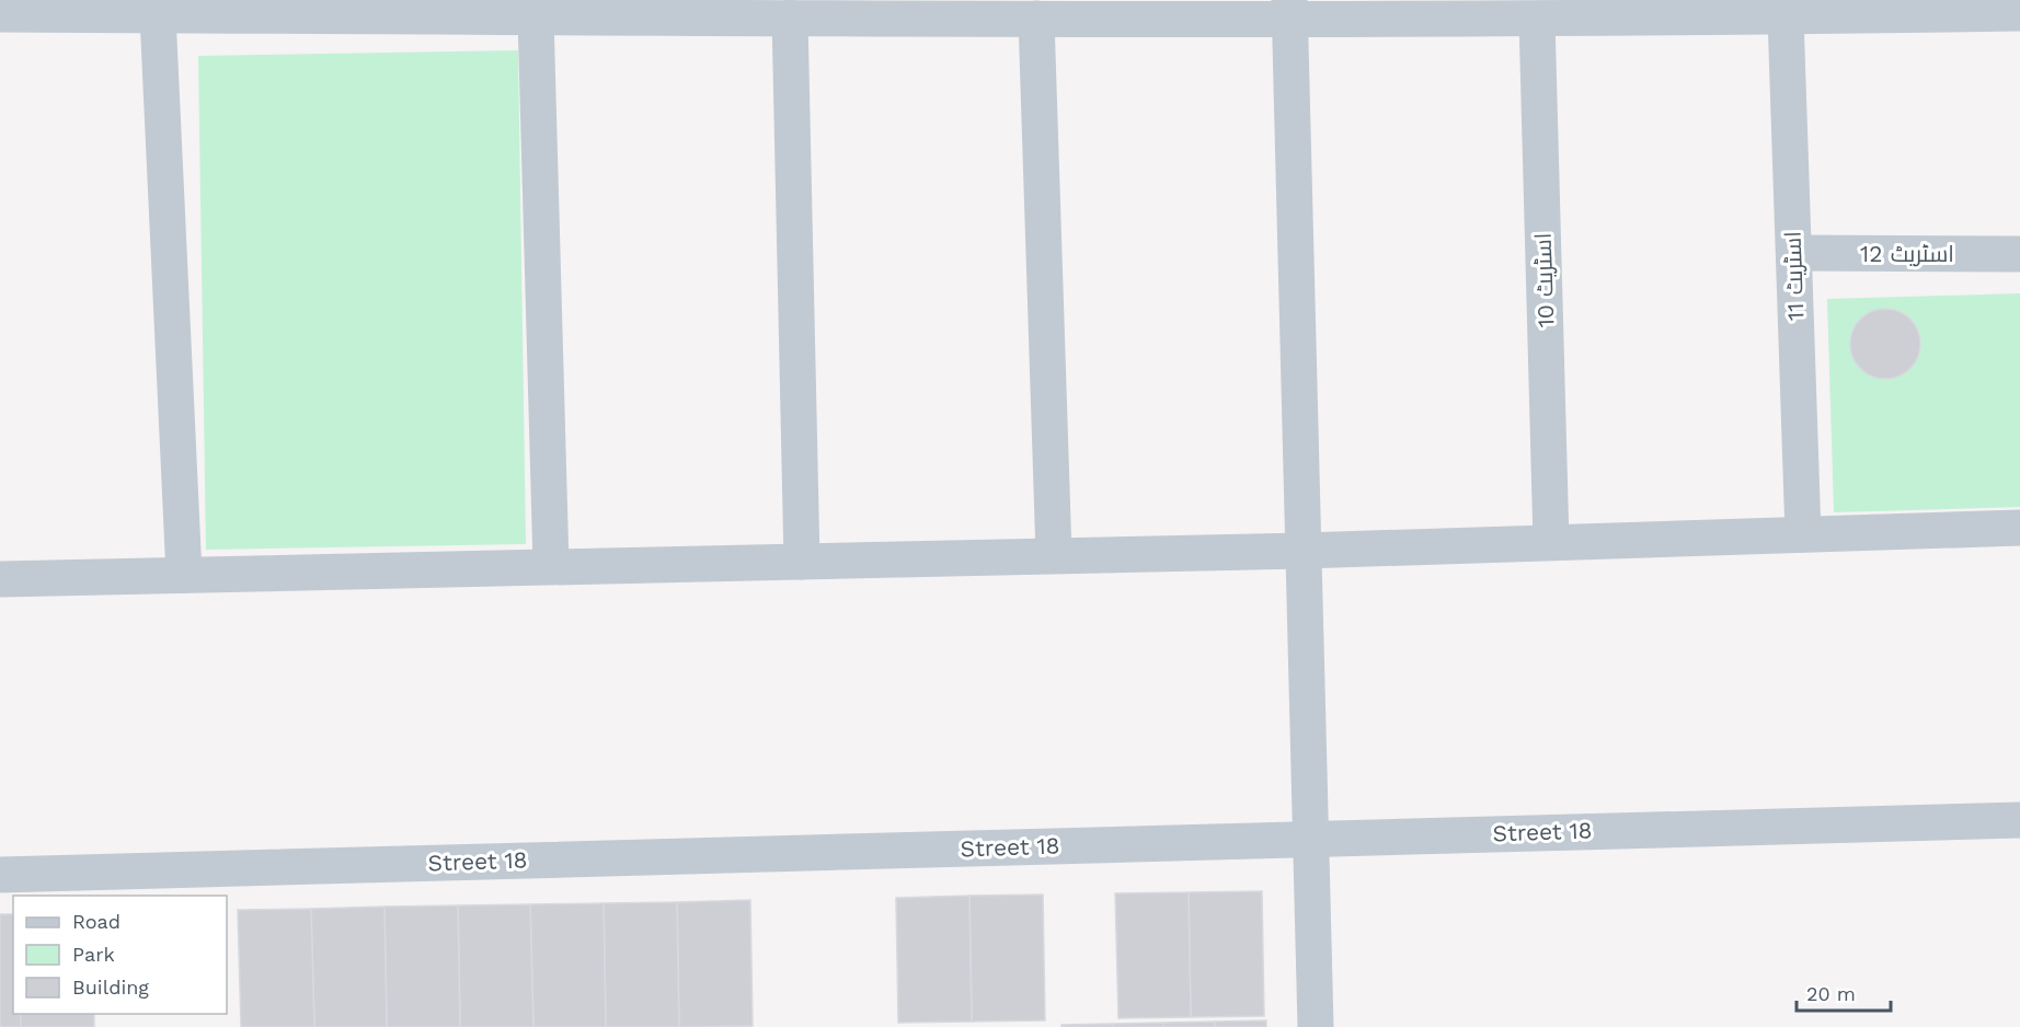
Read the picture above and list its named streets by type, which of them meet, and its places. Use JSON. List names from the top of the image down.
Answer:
{
  "streets": {
    "street": [
      "اسٹریٹ 12",
      "اسٹریٹ 11",
      "اسٹریٹ 10",
      "Street 18"
    ]
  },
  "crossings": [
    ["اسٹریٹ 12", "اسٹریٹ 11"]
  ],
  "legend": ["Road", "Park", "Building"],
  "scale_bar": "20 m"
}
